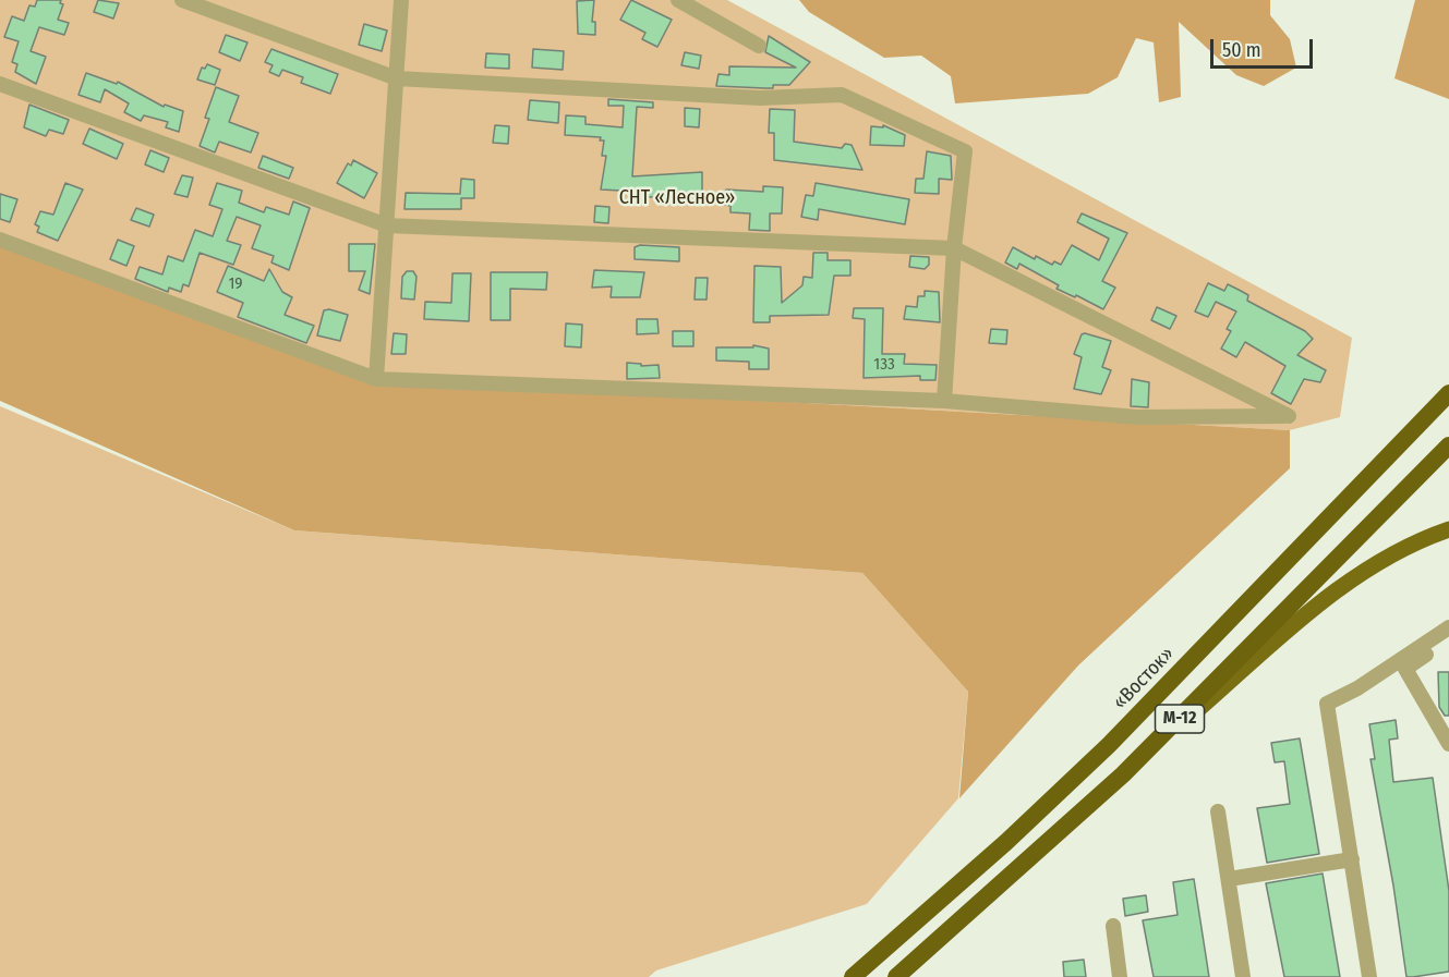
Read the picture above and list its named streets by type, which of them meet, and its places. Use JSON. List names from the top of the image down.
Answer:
{
  "streets": {
    "highway": ["«Восток»", "М-12"]
  },
  "parks": ["СНТ «Лесное»"],
  "house_numbers": ["19", "133"],
  "scale_bar": "50 m"
}
